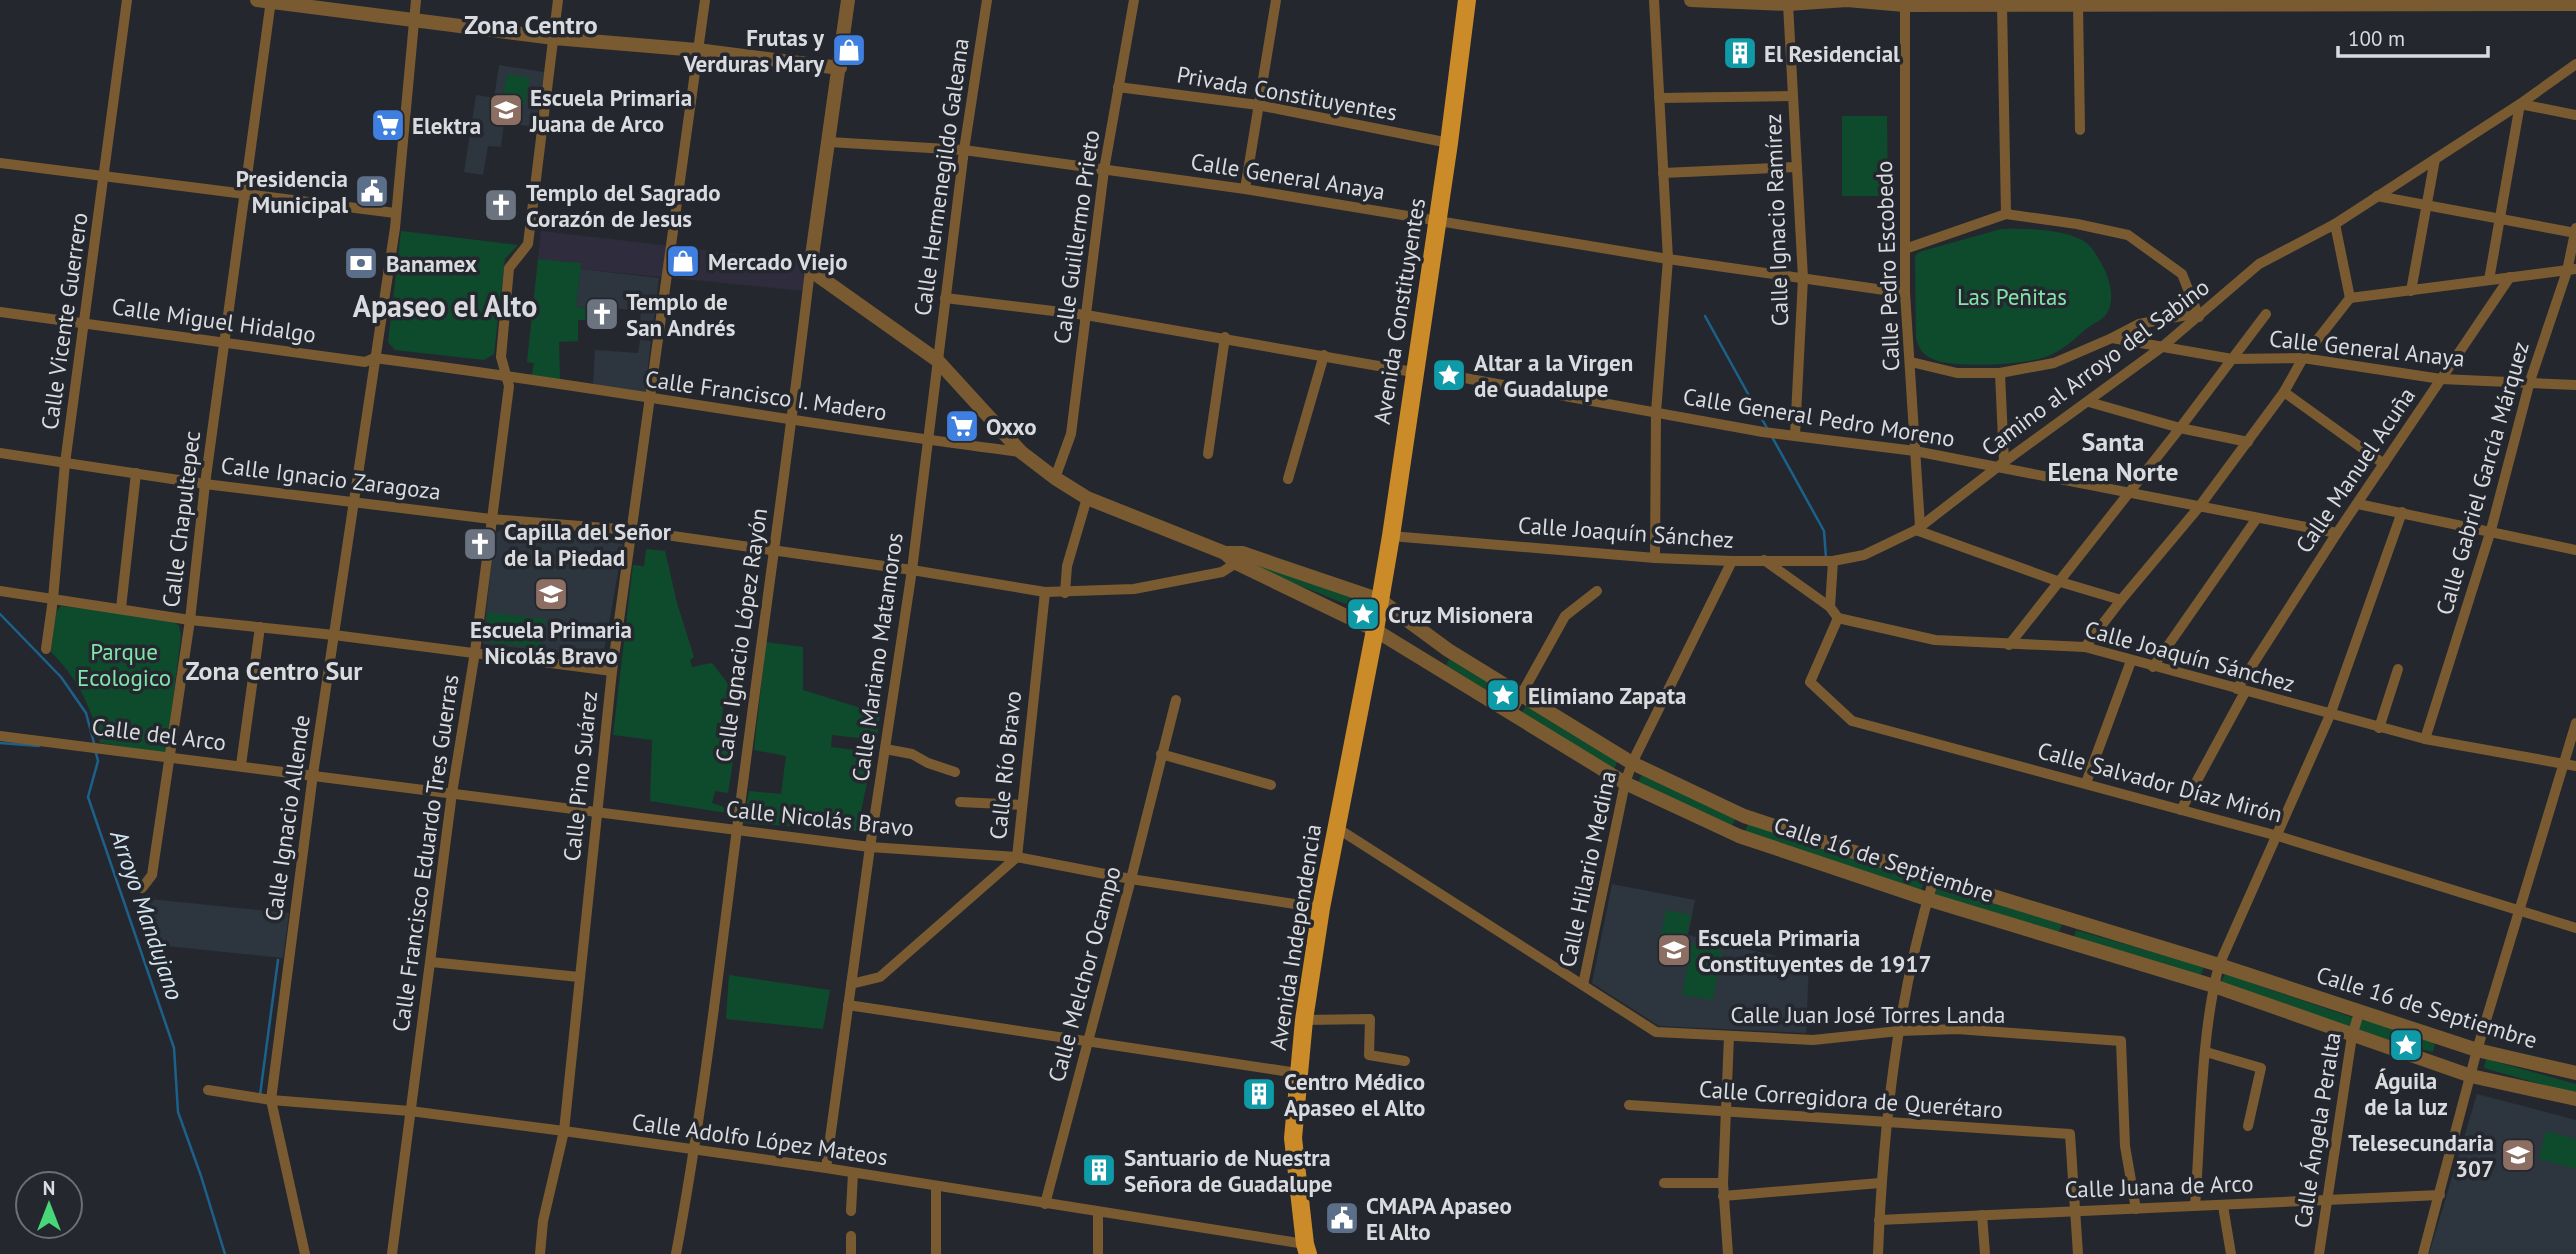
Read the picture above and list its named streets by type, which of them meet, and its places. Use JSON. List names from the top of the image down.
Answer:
{
  "streets": {
    "main road": ["Avenida Constituyentes", "Avenida Independencia"],
    "street": [
      "Privada Constituyentes",
      "Calle General Anaya",
      "Calle Hermenegildo Galeana",
      "Calle Ignacio Ramírez",
      "Calle Guillermo Prieto",
      "Calle Pedro Escobedo",
      "Calle Miguel Hidalgo",
      "Calle Vicente Guerrero",
      "Camino al Arroyo del Sabino",
      "Calle Francisco I. Madero",
      "Calle General Pedro Moreno",
      "Calle Manuel Acuña",
      "Calle Ignacio Zaragoza",
      "Calle Gabriel García Márquez",
      "Calle Chapultepec",
      "Calle Joaquín Sánchez",
      "Calle Ignacio López Rayón",
      "Calle Mariano Matamoros",
      "Calle del Arco",
      "Calle Río Bravo",
      "Calle Pino Suárez",
      "Calle Salvador Díaz Mirón",
      "Calle Ignacio Allende",
      "Calle Nicolás Bravo",
      "Calle Francisco Eduardo Tres Guerras",
      "Calle 16 de Septiembre",
      "Calle Hilario Medina",
      "Calle Melchor Ocampo",
      "Calle Juan José Torres Landa",
      "Calle Corregidora de Querétaro",
      "Calle Ángela Peralta",
      "Calle Adolfo López Mateos",
      "Calle Juana de Arco"
    ]
  },
  "crossings": [
    ["Privada Constituyentes", "Calle Guillermo Prieto"],
    ["Privada Constituyentes", "Avenida Constituyentes"],
    ["Calle General Anaya", "Calle Hermenegildo Galeana"],
    ["Calle General Anaya", "Calle Ignacio Ramírez"],
    ["Calle General Anaya", "Calle Guillermo Prieto"],
    ["Calle General Anaya", "Calle Pedro Escobedo"],
    ["Calle General Anaya", "Avenida Constituyentes"],
    ["Calle General Anaya", "Camino al Arroyo del Sabino"],
    ["Calle General Anaya", "Calle Manuel Acuña"],
    ["Calle General Anaya", "Calle Gabriel García Márquez"],
    ["Calle Hermenegildo Galeana", "Calle Mariano Matamoros"],
    ["Calle Hermenegildo Galeana", "Calle 16 de Septiembre"],
    ["Calle Ignacio Ramírez", "Calle General Pedro Moreno"],
    ["Calle Guillermo Prieto", "Calle 16 de Septiembre"],
    ["Calle Pedro Escobedo", "Camino al Arroyo del Sabino"],
    ["Calle Pedro Escobedo", "Calle General Pedro Moreno"],
    ["Avenida Constituyentes", "Calle Joaquín Sánchez"],
    ["Avenida Constituyentes", "Calle 16 de Septiembre"],
    ["Avenida Constituyentes", "Avenida Independencia"],
    ["Calle Miguel Hidalgo", "Calle Vicente Guerrero"],
    ["Calle Miguel Hidalgo", "Calle Francisco I. Madero"],
    ["Calle Miguel Hidalgo", "Calle Chapultepec"],
    ["Calle Miguel Hidalgo", "Calle Ignacio Allende"],
    ["Calle Miguel Hidalgo", "Calle Francisco Eduardo Tres Guerras"],
    ["Calle Vicente Guerrero", "Calle Ignacio Zaragoza"],
    ["Camino al Arroyo del Sabino", "Calle General Pedro Moreno"],
    ["Camino al Arroyo del Sabino", "Calle Joaquín Sánchez"],
    ["Calle Francisco I. Madero", "Calle Ignacio López Rayón"],
    ["Calle Francisco I. Madero", "Calle Mariano Matamoros"],
    ["Calle Francisco I. Madero", "Calle Pino Suárez"],
    ["Calle Francisco I. Madero", "Calle Francisco Eduardo Tres Guerras"],
    ["Calle Francisco I. Madero", "Calle 16 de Septiembre"],
    ["Calle General Pedro Moreno", "Calle Manuel Acuña"],
    ["Calle Manuel Acuña", "Calle Joaquín Sánchez"],
    ["Calle Manuel Acuña", "Calle Salvador Díaz Mirón"],
    ["Calle Ignacio Zaragoza", "Calle Chapultepec"],
    ["Calle Ignacio Zaragoza", "Calle Ignacio López Rayón"],
    ["Calle Ignacio Zaragoza", "Calle Mariano Matamoros"],
    ["Calle Ignacio Zaragoza", "Calle Río Bravo"],
    ["Calle Ignacio Zaragoza", "Calle Pino Suárez"],
    ["Calle Ignacio Zaragoza", "Calle Ignacio Allende"],
    ["Calle Ignacio Zaragoza", "Calle Francisco Eduardo Tres Guerras"],
    ["Calle Ignacio Zaragoza", "Calle 16 de Septiembre"],
    ["Calle Gabriel García Márquez", "Calle Joaquín Sánchez"],
    ["Calle Chapultepec", "Calle del Arco"],
    ["Calle Joaquín Sánchez", "Calle Salvador Díaz Mirón"],
    ["Calle Joaquín Sánchez", "Calle Hilario Medina"],
    ["Calle Ignacio López Rayón", "Calle Nicolás Bravo"],
    ["Calle Ignacio López Rayón", "Calle 16 de Septiembre"],
    ["Calle Ignacio López Rayón", "Calle Adolfo López Mateos"],
    ["Calle Mariano Matamoros", "Calle Río Bravo"],
    ["Calle Mariano Matamoros", "Calle Nicolás Bravo"],
    ["Calle Mariano Matamoros", "Calle 16 de Septiembre"],
    ["Calle Mariano Matamoros", "Calle Adolfo López Mateos"],
    ["Calle del Arco", "Calle Ignacio Allende"],
    ["Calle del Arco", "Calle Nicolás Bravo"],
    ["Calle Río Bravo", "Calle Nicolás Bravo"],
    ["Calle Pino Suárez", "Calle Nicolás Bravo"],
    ["Calle Pino Suárez", "Calle Adolfo López Mateos"],
    ["Calle Ignacio Allende", "Calle Nicolás Bravo"],
    ["Calle Ignacio Allende", "Calle Adolfo López Mateos"],
    ["Calle Nicolás Bravo", "Calle Francisco Eduardo Tres Guerras"],
    ["Calle Nicolás Bravo", "Avenida Independencia"],
    ["Calle Nicolás Bravo", "Calle Melchor Ocampo"],
    ["Calle Francisco Eduardo Tres Guerras", "Calle Adolfo López Mateos"],
    ["Calle 16 de Septiembre", "Calle Hilario Medina"],
    ["Calle 16 de Septiembre", "Avenida Independencia"],
    ["Calle 16 de Septiembre", "Calle Ángela Peralta"],
    ["Calle Hilario Medina", "Calle Juan José Torres Landa"],
    ["Avenida Independencia", "Calle Juan José Torres Landa"],
    ["Avenida Independencia", "Calle Adolfo López Mateos"],
    ["Calle Melchor Ocampo", "Calle Adolfo López Mateos"],
    ["Calle Juan José Torres Landa", "Calle Juana de Arco"],
    ["Calle Corregidora de Querétaro", "Calle Juana de Arco"],
    ["Calle Ángela Peralta", "Calle Juana de Arco"]
  ],
  "districts": [
    "Zona Centro",
    "Apaseo el Alto",
    "Santa Elena Norte",
    "Zona Centro Sur"
  ],
  "water": ["Arroyo Mandujano"],
  "parks": ["Las Peñitas", "Parque Ecologico"],
  "places": {
    "shop": ["Frutas y Verduras Mary", "Mercado Viejo"],
    "building": ["El Residencial", "Centro Médico Apaseo el Alto", "Santuario de Nuestra Señora de Guadalupe"],
    "school or university": [
      "Escuela Primaria Juana de Arco",
      "Escuela Primaria Nicolás Bravo",
      "Escuela Primaria Constituyentes de 1917",
      "Telesecundaria 307"
    ],
    "supermarket": ["Elektra", "Oxxo"],
    "public building": ["Presidencia Municipal", "CMAPA Apaseo El Alto"],
    "church": ["Templo del Sagrado Corazón de Jesus", "Templo de San Andrés", "Capilla del Señor de la Piedad"],
    "bank": ["Banamex"],
    "place": [
      "Altar a la Virgen de Guadalupe",
      "Cruz Misionera",
      "Elimiano Zapata",
      "Águila de la luz"
    ]
  },
  "scale_bar": "100 m",
  "north": "top"
}
